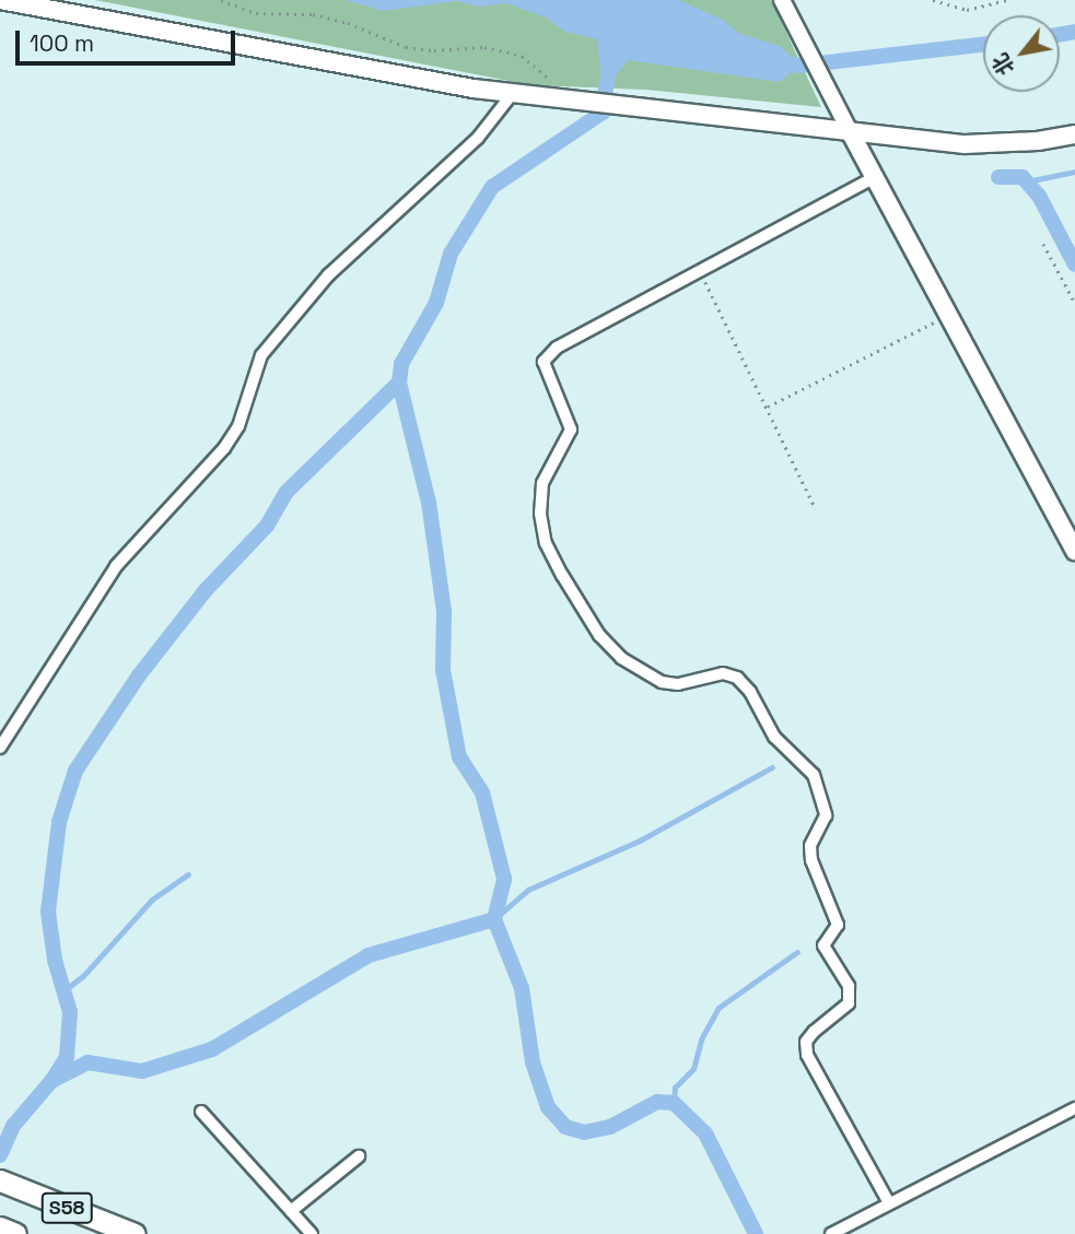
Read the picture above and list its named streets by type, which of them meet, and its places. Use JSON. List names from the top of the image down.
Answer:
{
  "streets": {
    "highway": ["S58"]
  },
  "scale_bar": "100 m",
  "north": "bottom left"
}
